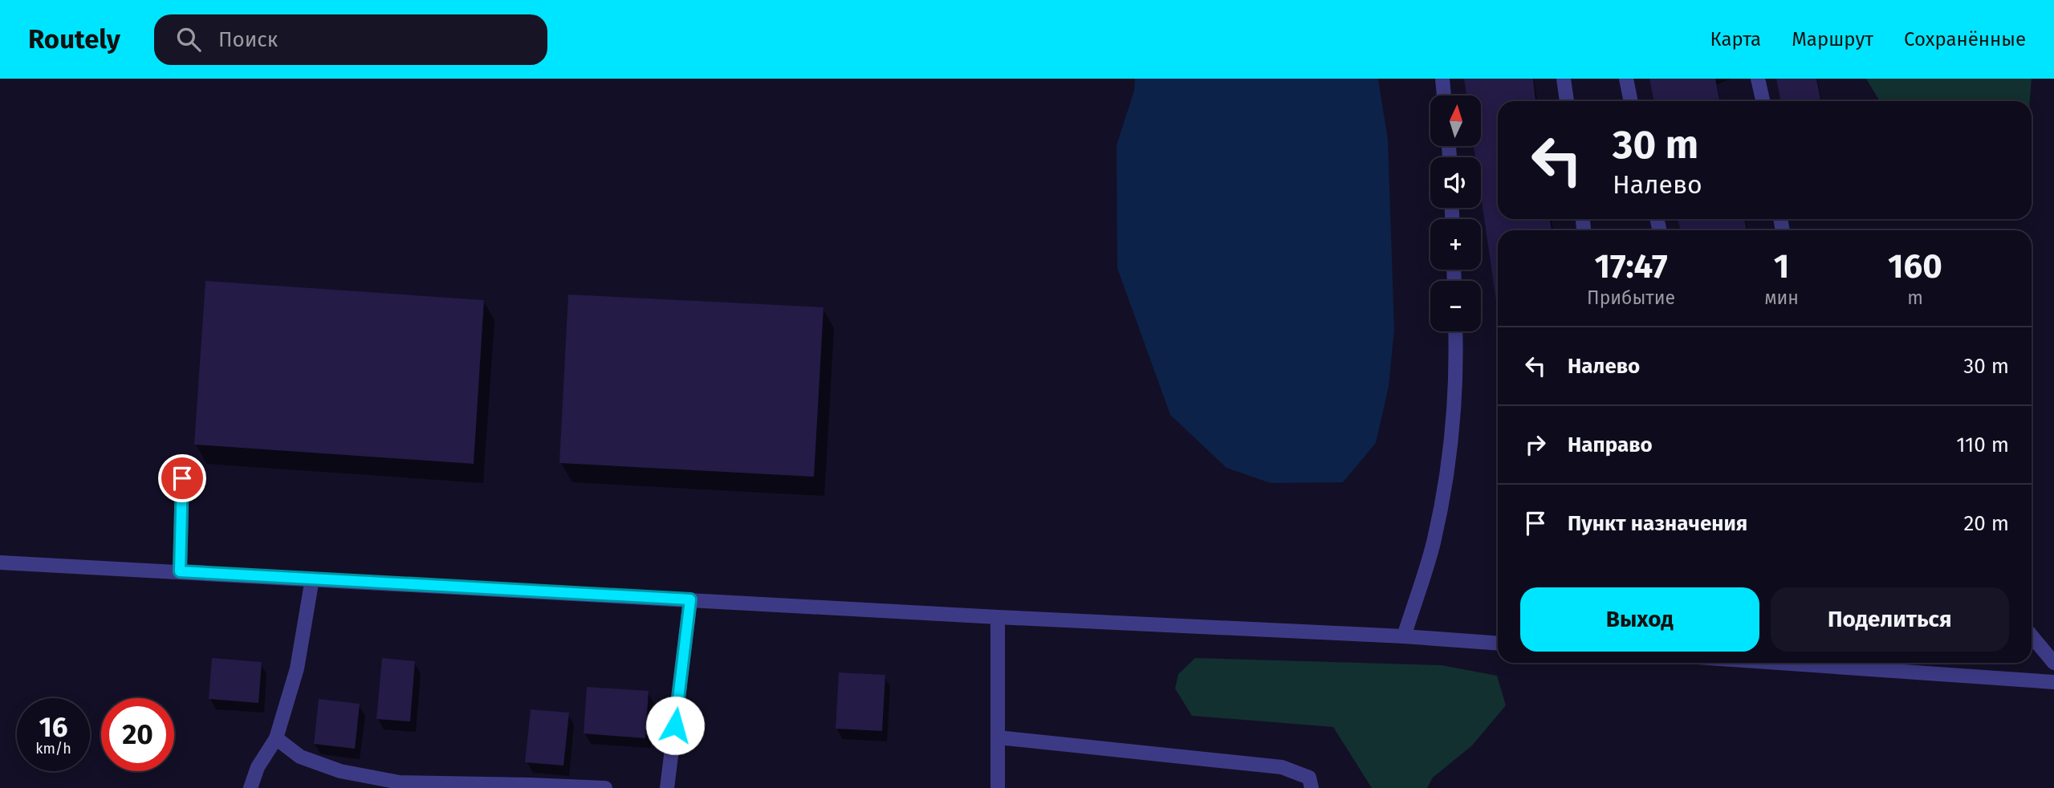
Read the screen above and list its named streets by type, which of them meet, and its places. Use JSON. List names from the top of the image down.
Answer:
{
  "north": "top",
  "page": {
    "header": "Routely",
    "search": "Поиск",
    "nav": ["Карта", "Маршрут", "Сохранённые"],
    "map_buttons": ["+", "−"],
    "turn": ["30 m", "Налево"],
    "eta": [
      "17:47",
      "Прибытие",
      "1",
      "мин",
      "160",
      "m"
    ],
    "list": [
      {
        "name": "Налево",
        "value": "30 m"
      },
      {
        "name": "Направо",
        "value": "110 m"
      },
      {
        "name": "Пункт назначения",
        "value": "20 m"
      }
    ],
    "buttons": ["Выход", "Поделиться"],
    "speed": "16 km/h",
    "limit": "20"
  }
}
